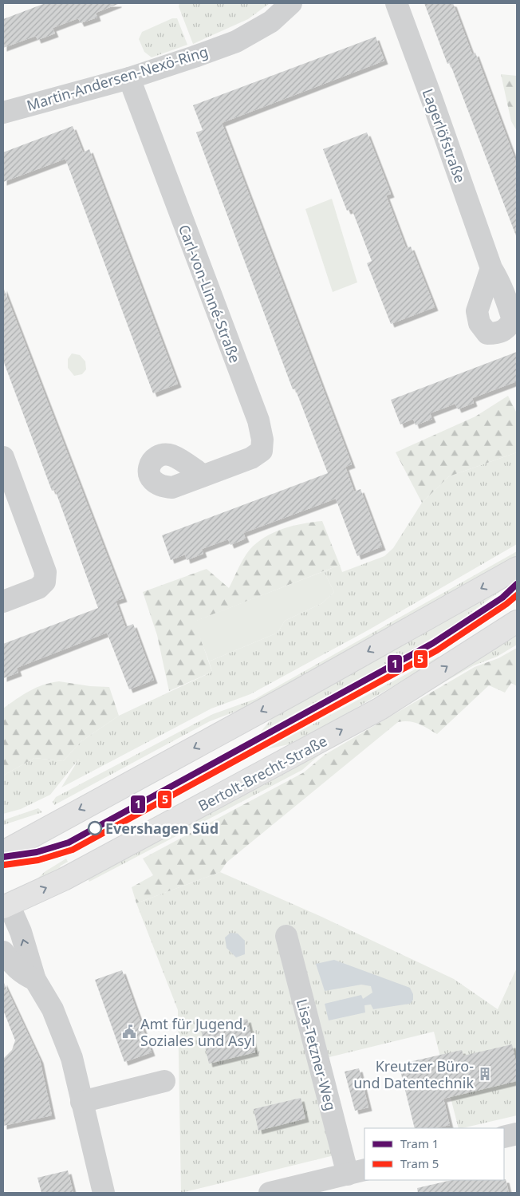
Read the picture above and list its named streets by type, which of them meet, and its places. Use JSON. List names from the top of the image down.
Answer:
{
  "streets": {
    "main road": ["Bertolt-Brecht-Straße"],
    "street": [
      "Martin-Andersen-Nexö-Ring",
      "Lagerlöfstraße",
      "Carl-von-Linné-Straße",
      "Lisa-Tetzner-Weg"
    ]
  },
  "crossings": [
    ["Martin-Andersen-Nexö-Ring", "Carl-von-Linné-Straße"]
  ],
  "places": {
    "other": ["Evershagen Süd"],
    "public building": ["Amt für Jugend, Soziales und Asyl"],
    "building": ["Kreutzer Büro- und Datentechnik"]
  },
  "lines": ["tram line 1", "tram line 5"],
  "legend": ["Tram 1", "Tram 5"]
}
